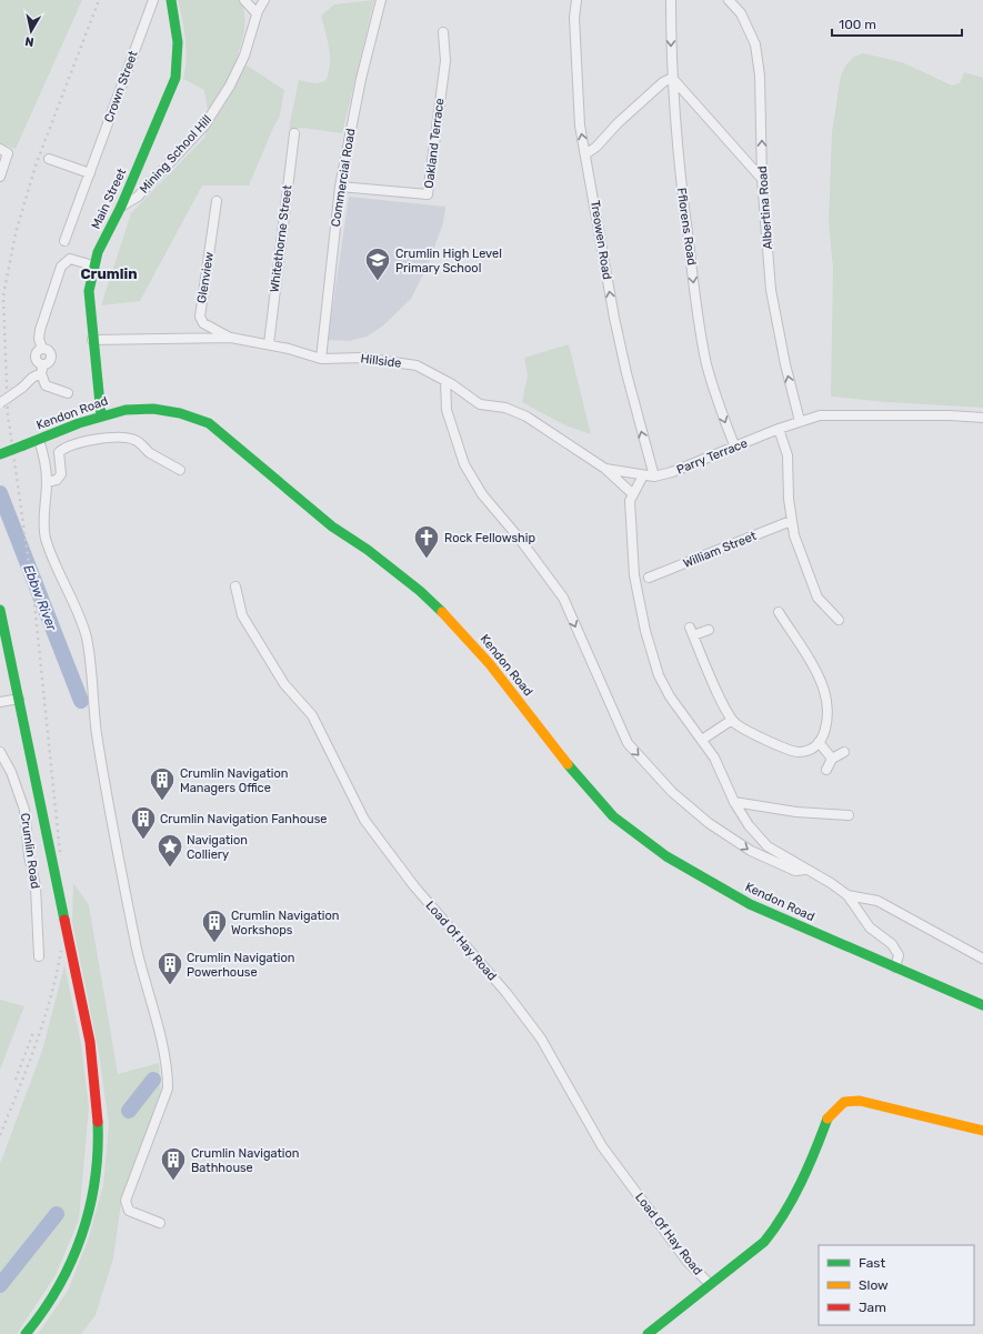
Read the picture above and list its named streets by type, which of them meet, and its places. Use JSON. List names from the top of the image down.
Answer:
{
  "streets": {
    "main road": ["Main Street", "Kendon Road"],
    "street": [
      "Crown Street",
      "Oakland Terrace",
      "Mining School Hill",
      "Commercial Road",
      "Albertina Road",
      "Fflorens Road",
      "Whitethorne Street",
      "Treowen Road",
      "Glenview",
      "Hillside",
      "Parry Terrace",
      "William Street",
      "Crumlin Road",
      "Load Of Hay Road"
    ]
  },
  "crossings": [
    ["Oakland Terrace", "Commercial Road"],
    ["Mining School Hill", "Main Street"],
    ["Commercial Road", "Hillside"],
    ["Main Street", "Hillside"],
    ["Main Street", "Kendon Road"],
    ["Albertina Road", "Parry Terrace"],
    ["Fflorens Road", "Parry Terrace"],
    ["Whitethorne Street", "Hillside"],
    ["Treowen Road", "Parry Terrace"],
    ["Glenview", "Hillside"],
    ["Hillside", "Parry Terrace"]
  ],
  "one_way": ["Albertina Road", "Fflorens Road", "Treowen Road"],
  "districts": ["Crumlin"],
  "water": ["Ebbw River"],
  "places": {
    "school or university": ["Crumlin High Level Primary School"],
    "church": ["Rock Fellowship"],
    "building": [
      "Crumlin Navigation Managers Office",
      "Crumlin Navigation Fanhouse",
      "Crumlin Navigation Workshops",
      "Crumlin Navigation Powerhouse",
      "Crumlin Navigation Bathhouse"
    ],
    "place": ["Navigation Colliery"]
  },
  "legend": ["Fast", "Slow", "Jam"],
  "scale_bar": "100 m",
  "north": "bottom"
}
